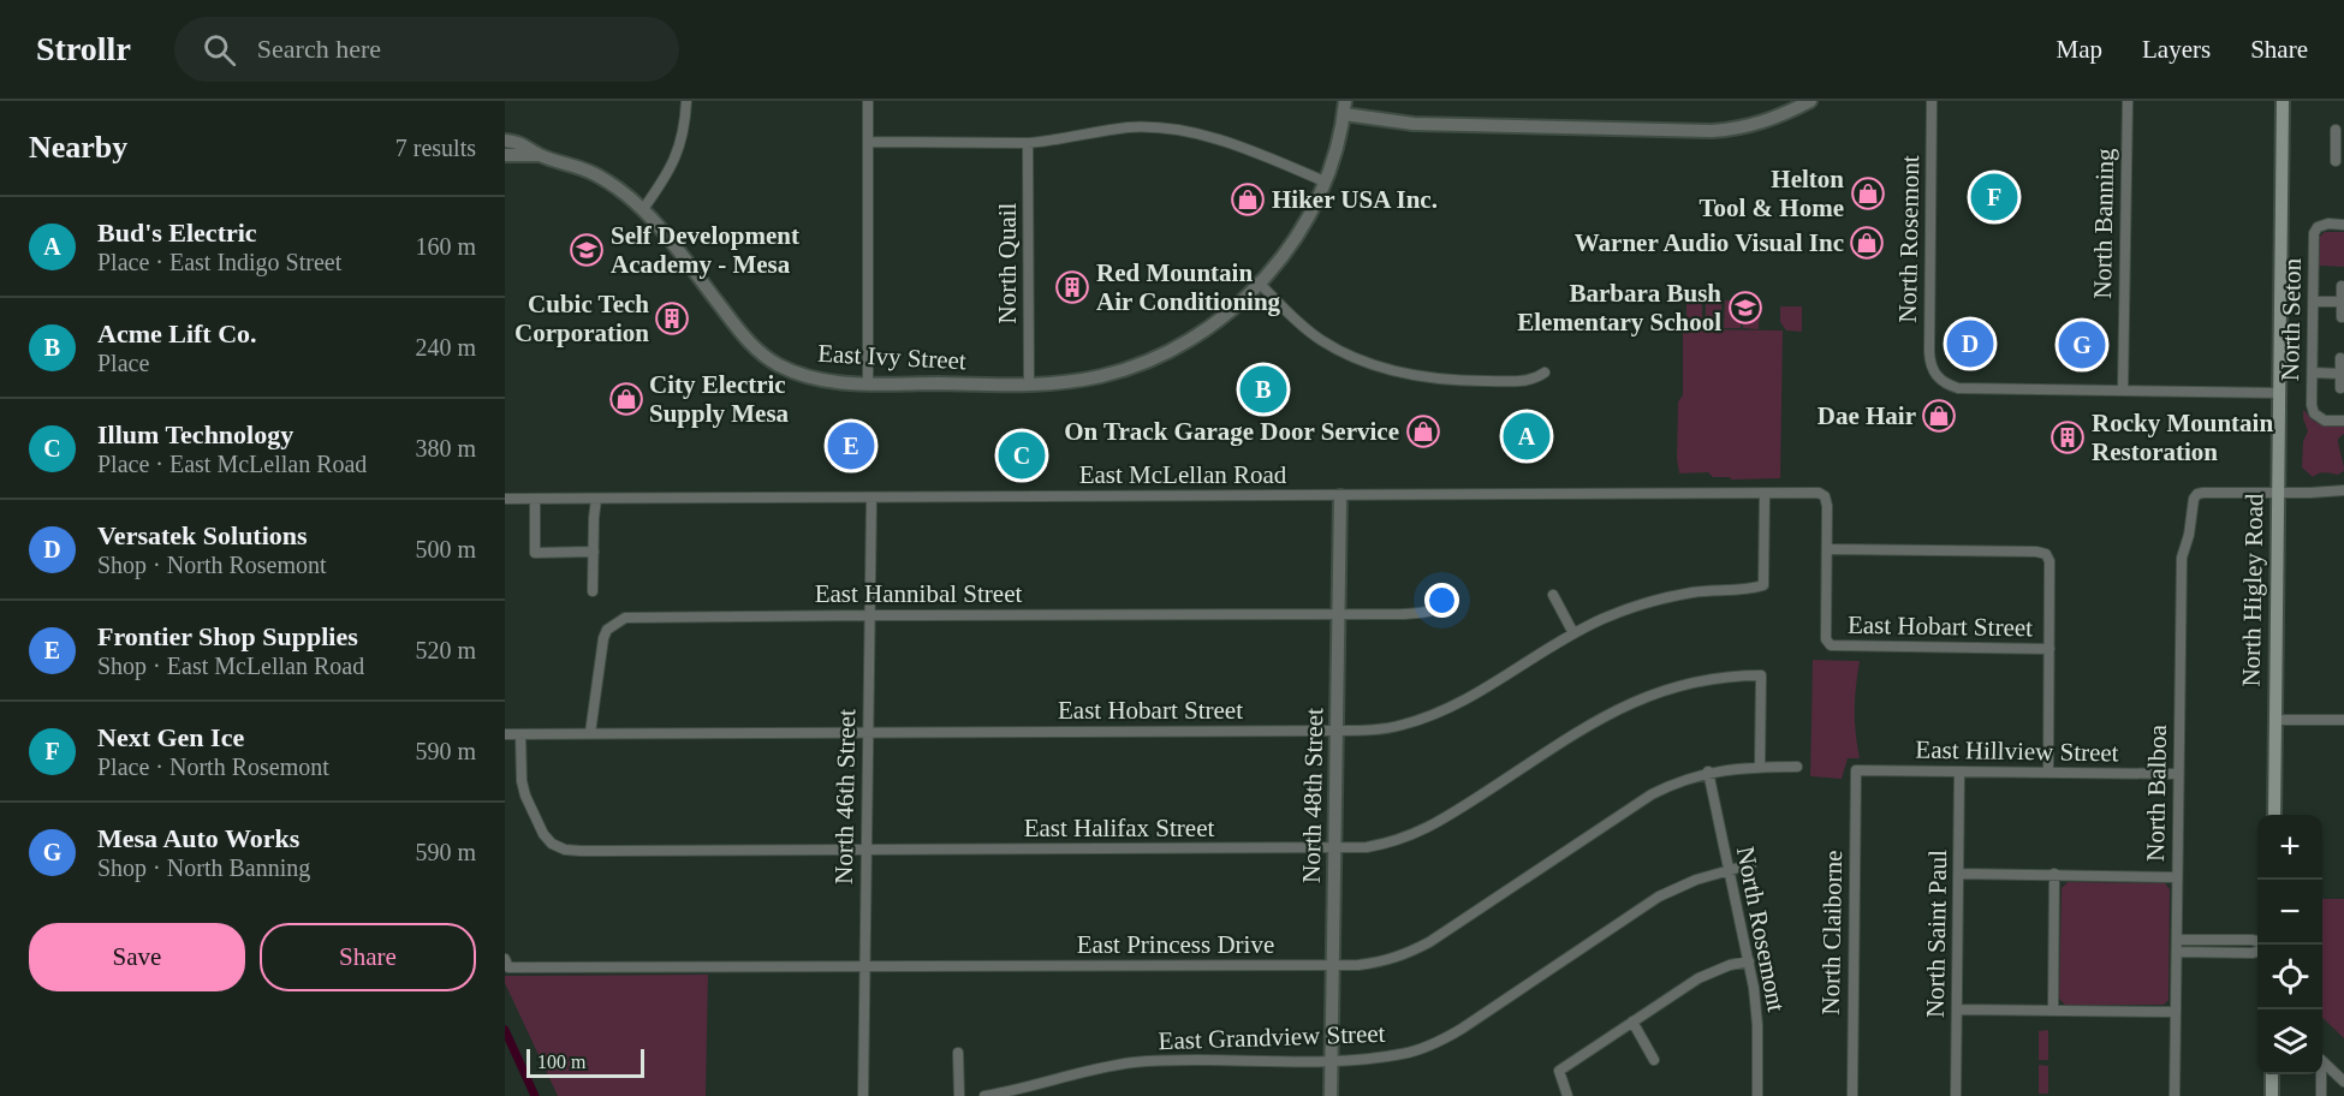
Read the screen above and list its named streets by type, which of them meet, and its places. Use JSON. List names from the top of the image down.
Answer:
{
  "streets": {
    "main road": ["North Higley Road"],
    "street": [
      "North Banning",
      "North Rosemont",
      "North Quail",
      "North Seton",
      "East Ivy Street",
      "East McLellan Road",
      "East Hannibal Street",
      "East Hobart Street",
      "East Hillview Street",
      "North Balboa",
      "North 48th Street",
      "North 46th Street",
      "East Halifax Street",
      "North Claiborne",
      "North Saint Paul",
      "East Princess Drive",
      "East Grandview Street"
    ]
  },
  "crossings": [
    ["North Banning", "North Rosemont"],
    ["North Rosemont", "East Princess Drive"],
    ["North Rosemont", "East Grandview Street"],
    ["North Quail", "East Ivy Street"],
    ["East McLellan Road", "East Hobart Street"],
    ["East McLellan Road", "North 48th Street"],
    ["East McLellan Road", "North 46th Street"],
    ["North Higley Road", "North Balboa"],
    ["East Hannibal Street", "East Hobart Street"],
    ["East Hannibal Street", "North 48th Street"],
    ["East Hannibal Street", "North 46th Street"],
    ["East Hobart Street", "North 48th Street"],
    ["East Hobart Street", "North 46th Street"],
    ["East Hobart Street", "East Halifax Street"],
    ["East Hillview Street", "North Balboa"],
    ["East Hillview Street", "North Claiborne"],
    ["East Hillview Street", "North Saint Paul"],
    ["North 48th Street", "East Halifax Street"],
    ["North 48th Street", "East Princess Drive"],
    ["North 48th Street", "East Grandview Street"],
    ["North 46th Street", "East Halifax Street"],
    ["North 46th Street", "East Princess Drive"],
    ["East Halifax Street", "East Princess Drive"]
  ],
  "places": {
    "shop": [
      "Helton Tool & Home",
      "Hiker USA Inc.",
      "Warner Audio Visual Inc",
      "City Electric Supply Mesa",
      "Dae Hair",
      "On Track Garage Door Service"
    ],
    "school or university": ["Self Development Academy - Mesa", "Barbara Bush Elementary School"],
    "building": ["Red Mountain Air Conditioning", "Cubic Tech Corporation", "Rocky Mountain Restoration"]
  },
  "scale_bar": "100 m",
  "page": {
    "header": "Strollr",
    "search": "Search here",
    "nav": ["Map", "Layers", "Share"],
    "heading": ["Nearby", "7 results"],
    "pins": [
      "F",
      "D",
      "G",
      "B",
      "A",
      "E",
      "C"
    ],
    "list": [
      {
        "mark": "A",
        "name": "Bud's Electric",
        "note": "Place · East Indigo Street",
        "value": "160 m"
      },
      {
        "mark": "B",
        "name": "Acme Lift Co.",
        "note": "Place",
        "value": "240 m"
      },
      {
        "mark": "C",
        "name": "Illum Technology",
        "note": "Place · East McLellan Road",
        "value": "380 m"
      },
      {
        "mark": "D",
        "name": "Versatek Solutions",
        "note": "Shop · North Rosemont",
        "value": "500 m"
      },
      {
        "mark": "E",
        "name": "Frontier Shop Supplies",
        "note": "Shop · East McLellan Road",
        "value": "520 m"
      },
      {
        "mark": "F",
        "name": "Next Gen Ice",
        "note": "Place · North Rosemont",
        "value": "590 m"
      },
      {
        "mark": "G",
        "name": "Mesa Auto Works",
        "note": "Shop · North Banning",
        "value": "590 m"
      }
    ],
    "map_buttons": ["+", "−"],
    "buttons": ["Save", "Share"],
    "scale": "100 m"
  }
}
